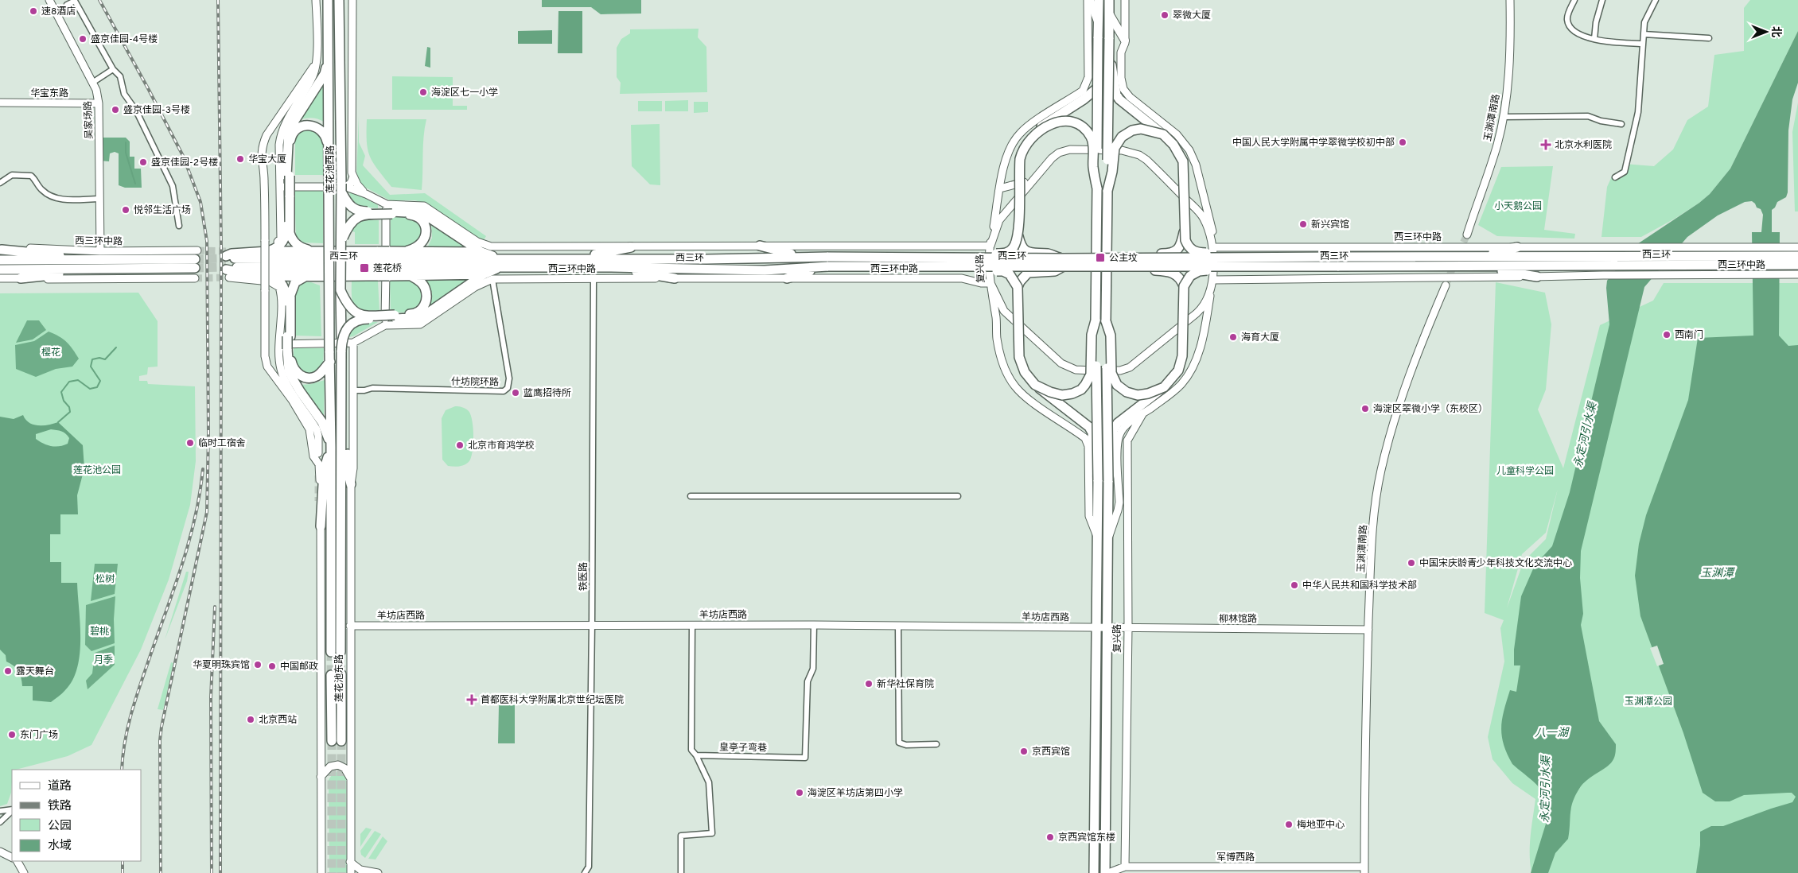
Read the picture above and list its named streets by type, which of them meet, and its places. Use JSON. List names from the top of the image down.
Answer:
{
  "streets": {
    "highway": [
      "莲花池西路",
      "西三环",
      "复兴路",
      "莲花池东路"
    ],
    "street": [
      "华宝东路",
      "玉渊潭南路",
      "吴家场路",
      "西三环中路",
      "什坊院环路",
      "铁医路",
      "羊坊店西路",
      "柳林馆路",
      "皇亭子弯巷",
      "军博西路"
    ]
  },
  "crossings": [
    ["华宝东路", "吴家场路"],
    ["玉渊潭南路", "柳林馆路"],
    ["玉渊潭南路", "军博西路"],
    ["吴家场路", "西三环中路"],
    ["莲花池西路", "莲花池东路"],
    ["西三环中路", "西三环"],
    ["西三环中路", "复兴路"],
    ["西三环中路", "什坊院环路"],
    ["西三环中路", "铁医路"],
    ["西三环中路", "莲花池东路"],
    ["复兴路", "羊坊店西路"],
    ["复兴路", "柳林馆路"],
    ["复兴路", "军博西路"],
    ["什坊院环路", "莲花池东路"],
    ["铁医路", "羊坊店西路"],
    ["羊坊店西路", "柳林馆路"],
    ["羊坊店西路", "莲花池东路"],
    ["羊坊店西路", "皇亭子弯巷"]
  ],
  "water": ["永定河引水渠", "玉渊潭", "八一湖"],
  "parks": [
    "小天鹅公园",
    "樱花",
    "莲花池公园",
    "儿童科学公园",
    "松树",
    "碧桃",
    "月季",
    "玉渊潭公园"
  ],
  "places": {
    "other": [
      "速8酒店",
      "翠微大厦",
      "盛京佳园-4号楼",
      "海淀区七一小学",
      "盛京佳园-3号楼",
      "中国人民大学附属中学翠微学校初中部",
      "华宝大厦",
      "盛京佳园-2号楼",
      "悦邻生活广场",
      "新兴宾馆",
      "西南门",
      "海育大厦",
      "蓝鹰招待所",
      "海淀区翠微小学（东校区）",
      "临时工宿舍",
      "北京市育鸿学校",
      "中国宋庆龄青少年科技文化交流中心",
      "中华人民共和国科学技术部",
      "华夏明珠宾馆",
      "中国邮政",
      "露天舞台",
      "新华社保育院",
      "北京西站",
      "东门广场",
      "京西宾馆",
      "海淀区羊坊店第四小学",
      "梅地亚中心",
      "京西宾馆东楼"
    ],
    "health": ["北京水利医院", "首都医科大学附属北京世纪坛医院"],
    "transit": ["公主坟", "莲花桥"]
  },
  "legend": [
    "道路",
    "铁路",
    "公园",
    "水域"
  ],
  "north": "right"
}
